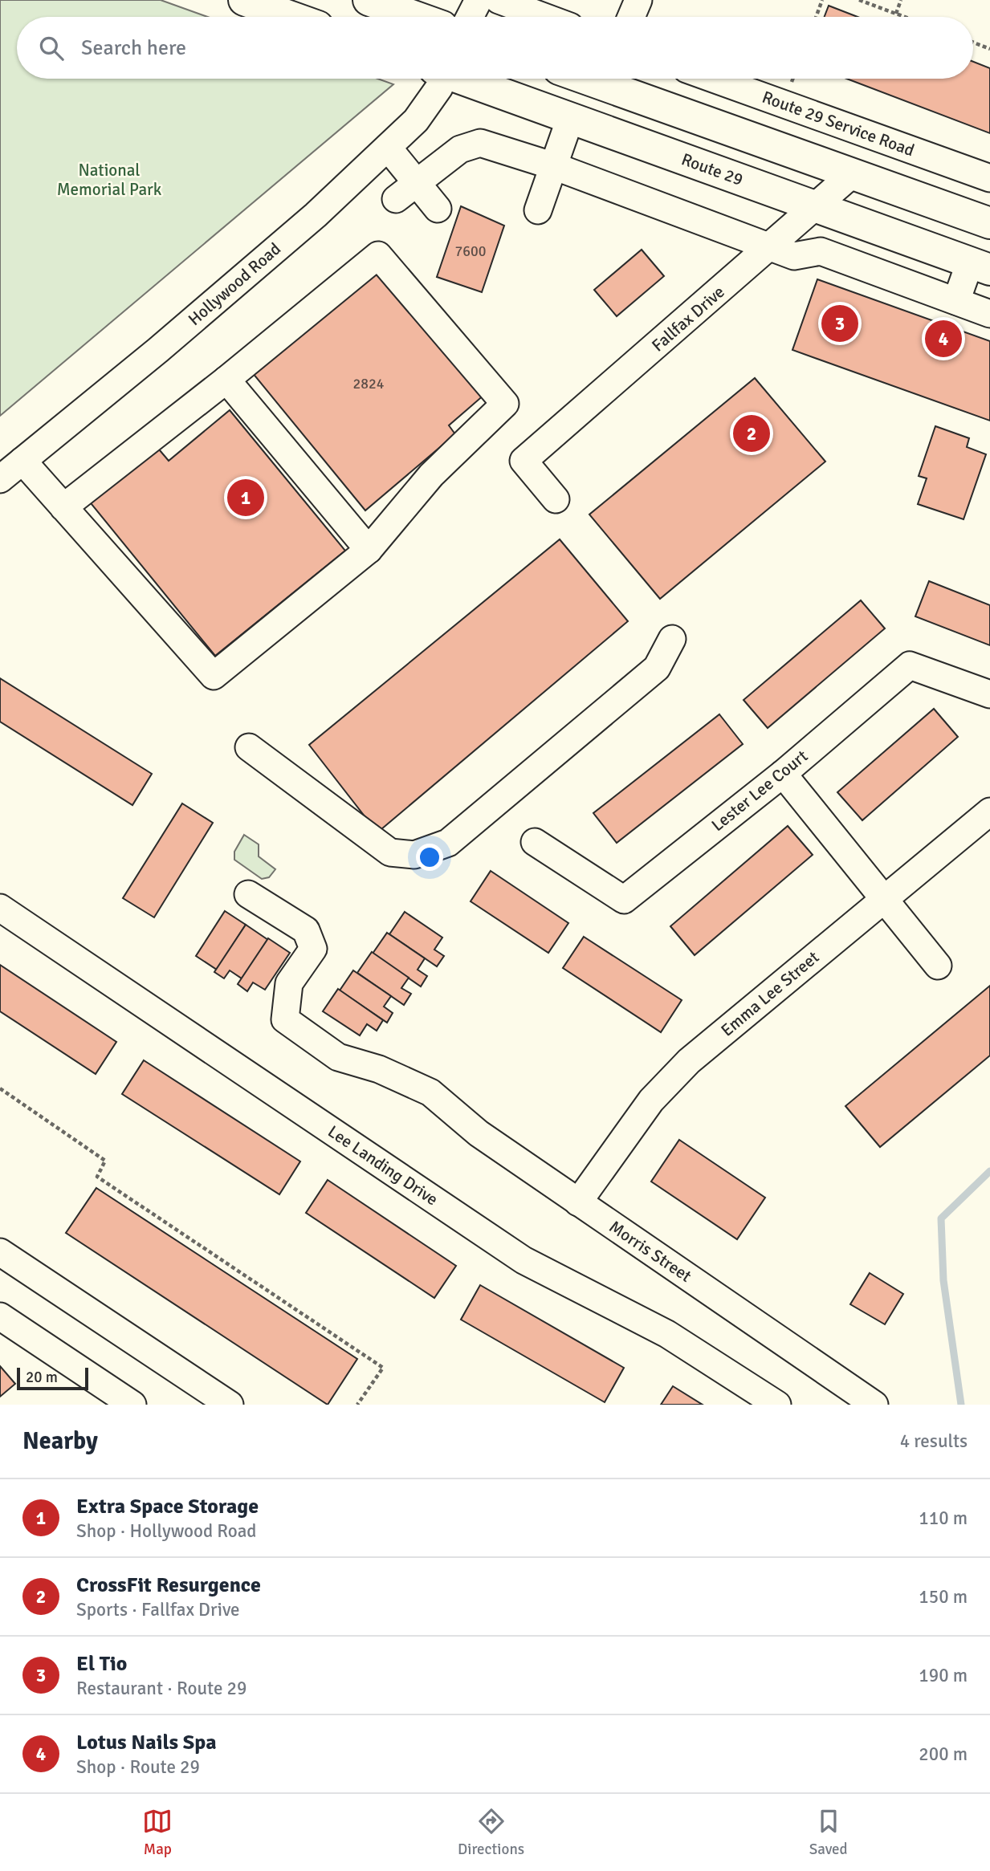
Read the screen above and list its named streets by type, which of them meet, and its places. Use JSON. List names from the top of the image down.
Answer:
{
  "streets": {
    "main road": ["Route 29"],
    "street": [
      "Route 29 Service Road",
      "Hollywood Road",
      "Fallfax Drive",
      "Lester Lee Court",
      "Emma Lee Street",
      "Lee Landing Drive",
      "Morris Street"
    ]
  },
  "crossings": [
    ["Route 29", "Fallfax Drive"],
    ["Emma Lee Street", "Morris Street"]
  ],
  "parks": ["National Memorial Park"],
  "house_numbers": ["7600", "2824"],
  "scale_bar": "20 m",
  "page": {
    "search": "Search here",
    "pins": [
      "3",
      "4",
      "2",
      "1"
    ],
    "scale": "20 m",
    "heading": ["Nearby", "4 results"],
    "list": [
      {
        "mark": "1",
        "name": "Extra Space Storage",
        "note": "Shop · Hollywood Road",
        "value": "110 m"
      },
      {
        "mark": "2",
        "name": "CrossFit Resurgence",
        "note": "Sports · Fallfax Drive",
        "value": "150 m"
      },
      {
        "mark": "3",
        "name": "El Tio",
        "note": "Restaurant · Route 29",
        "value": "190 m"
      },
      {
        "mark": "4",
        "name": "Lotus Nails Spa",
        "note": "Shop · Route 29",
        "value": "200 m"
      }
    ],
    "nav": ["Map", "Directions", "Saved"]
  }
}
